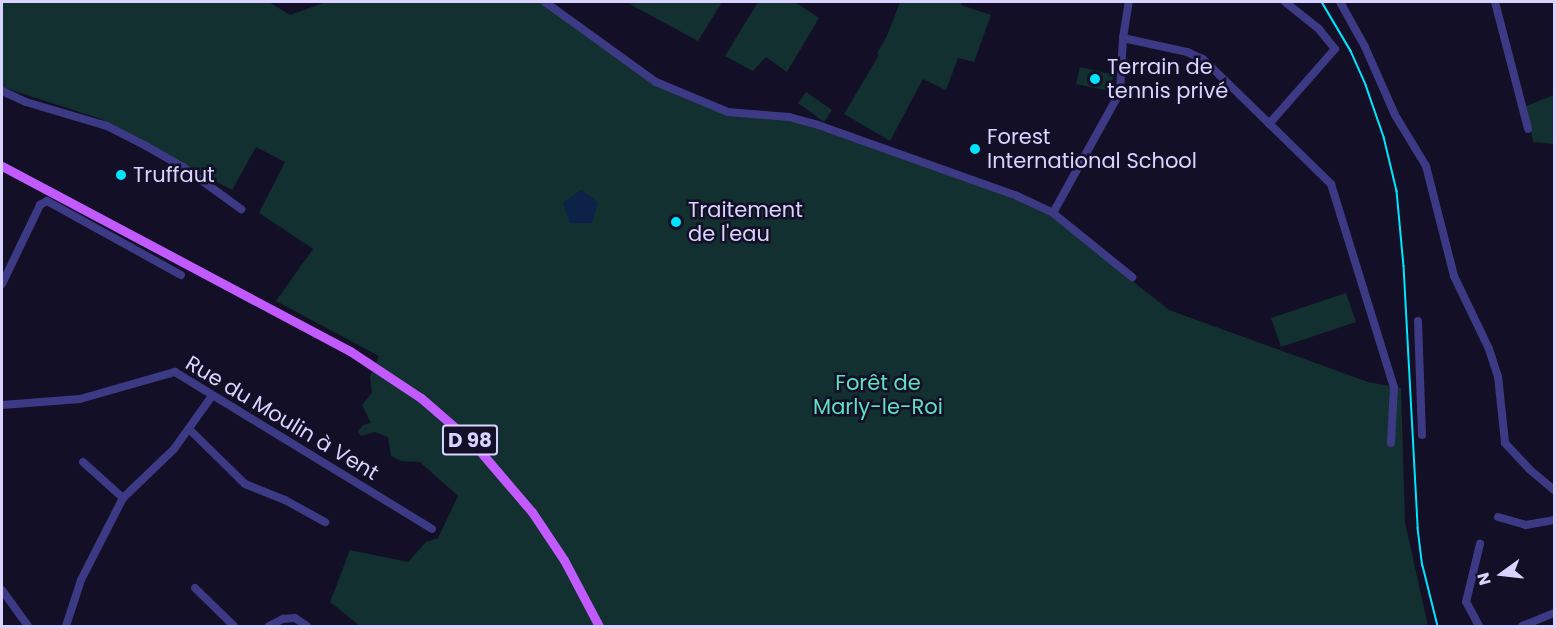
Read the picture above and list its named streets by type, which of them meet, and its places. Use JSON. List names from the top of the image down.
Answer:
{
  "streets": {
    "main road": ["D 98"],
    "street": ["Rue du Moulin à Vent"]
  },
  "parks": ["Forêt de Marly-le-Roi"],
  "places": [
    "Terrain de tennis privé",
    "Forest International School",
    "Truffaut",
    "Traitement de l'eau"
  ],
  "north": "left"
}
